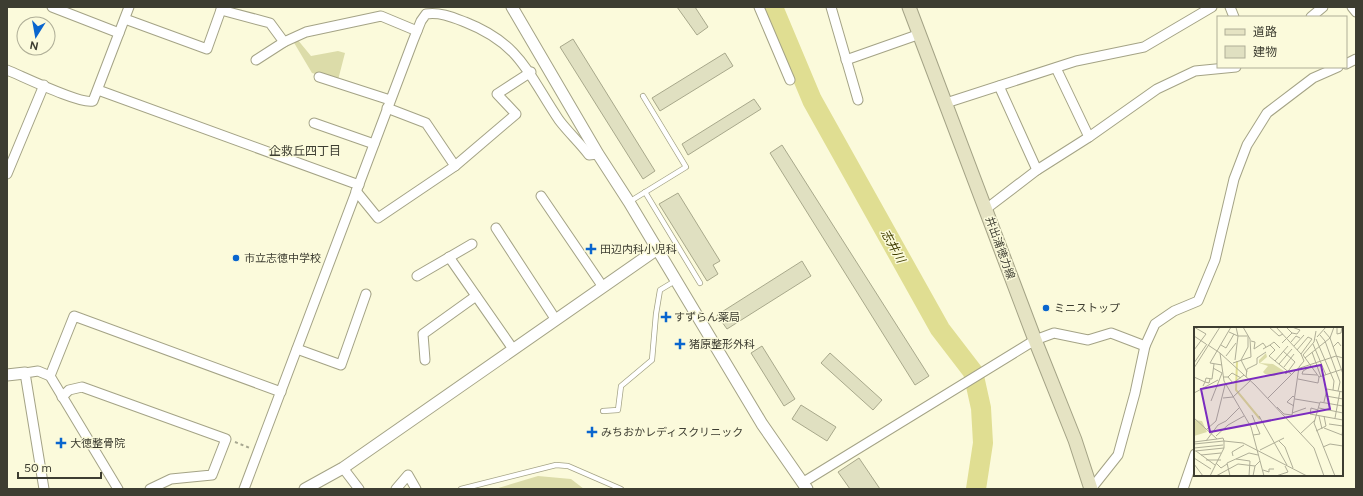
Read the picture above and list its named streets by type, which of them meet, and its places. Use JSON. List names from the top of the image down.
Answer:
{
  "streets": {
    "main road": ["井出浦徳力線"]
  },
  "districts": ["企救丘四丁目"],
  "water": ["志井川"],
  "places": {
    "health": [
      "田辺内科小児科",
      "すずらん薬局",
      "猪原整形外科",
      "みちおかレディスクリニック",
      "大徳整骨院"
    ],
    "other": ["市立志徳中学校", "ミニストップ"]
  },
  "legend": ["道路", "建物"],
  "scale_bar": "50 m",
  "north": "bottom"
}
